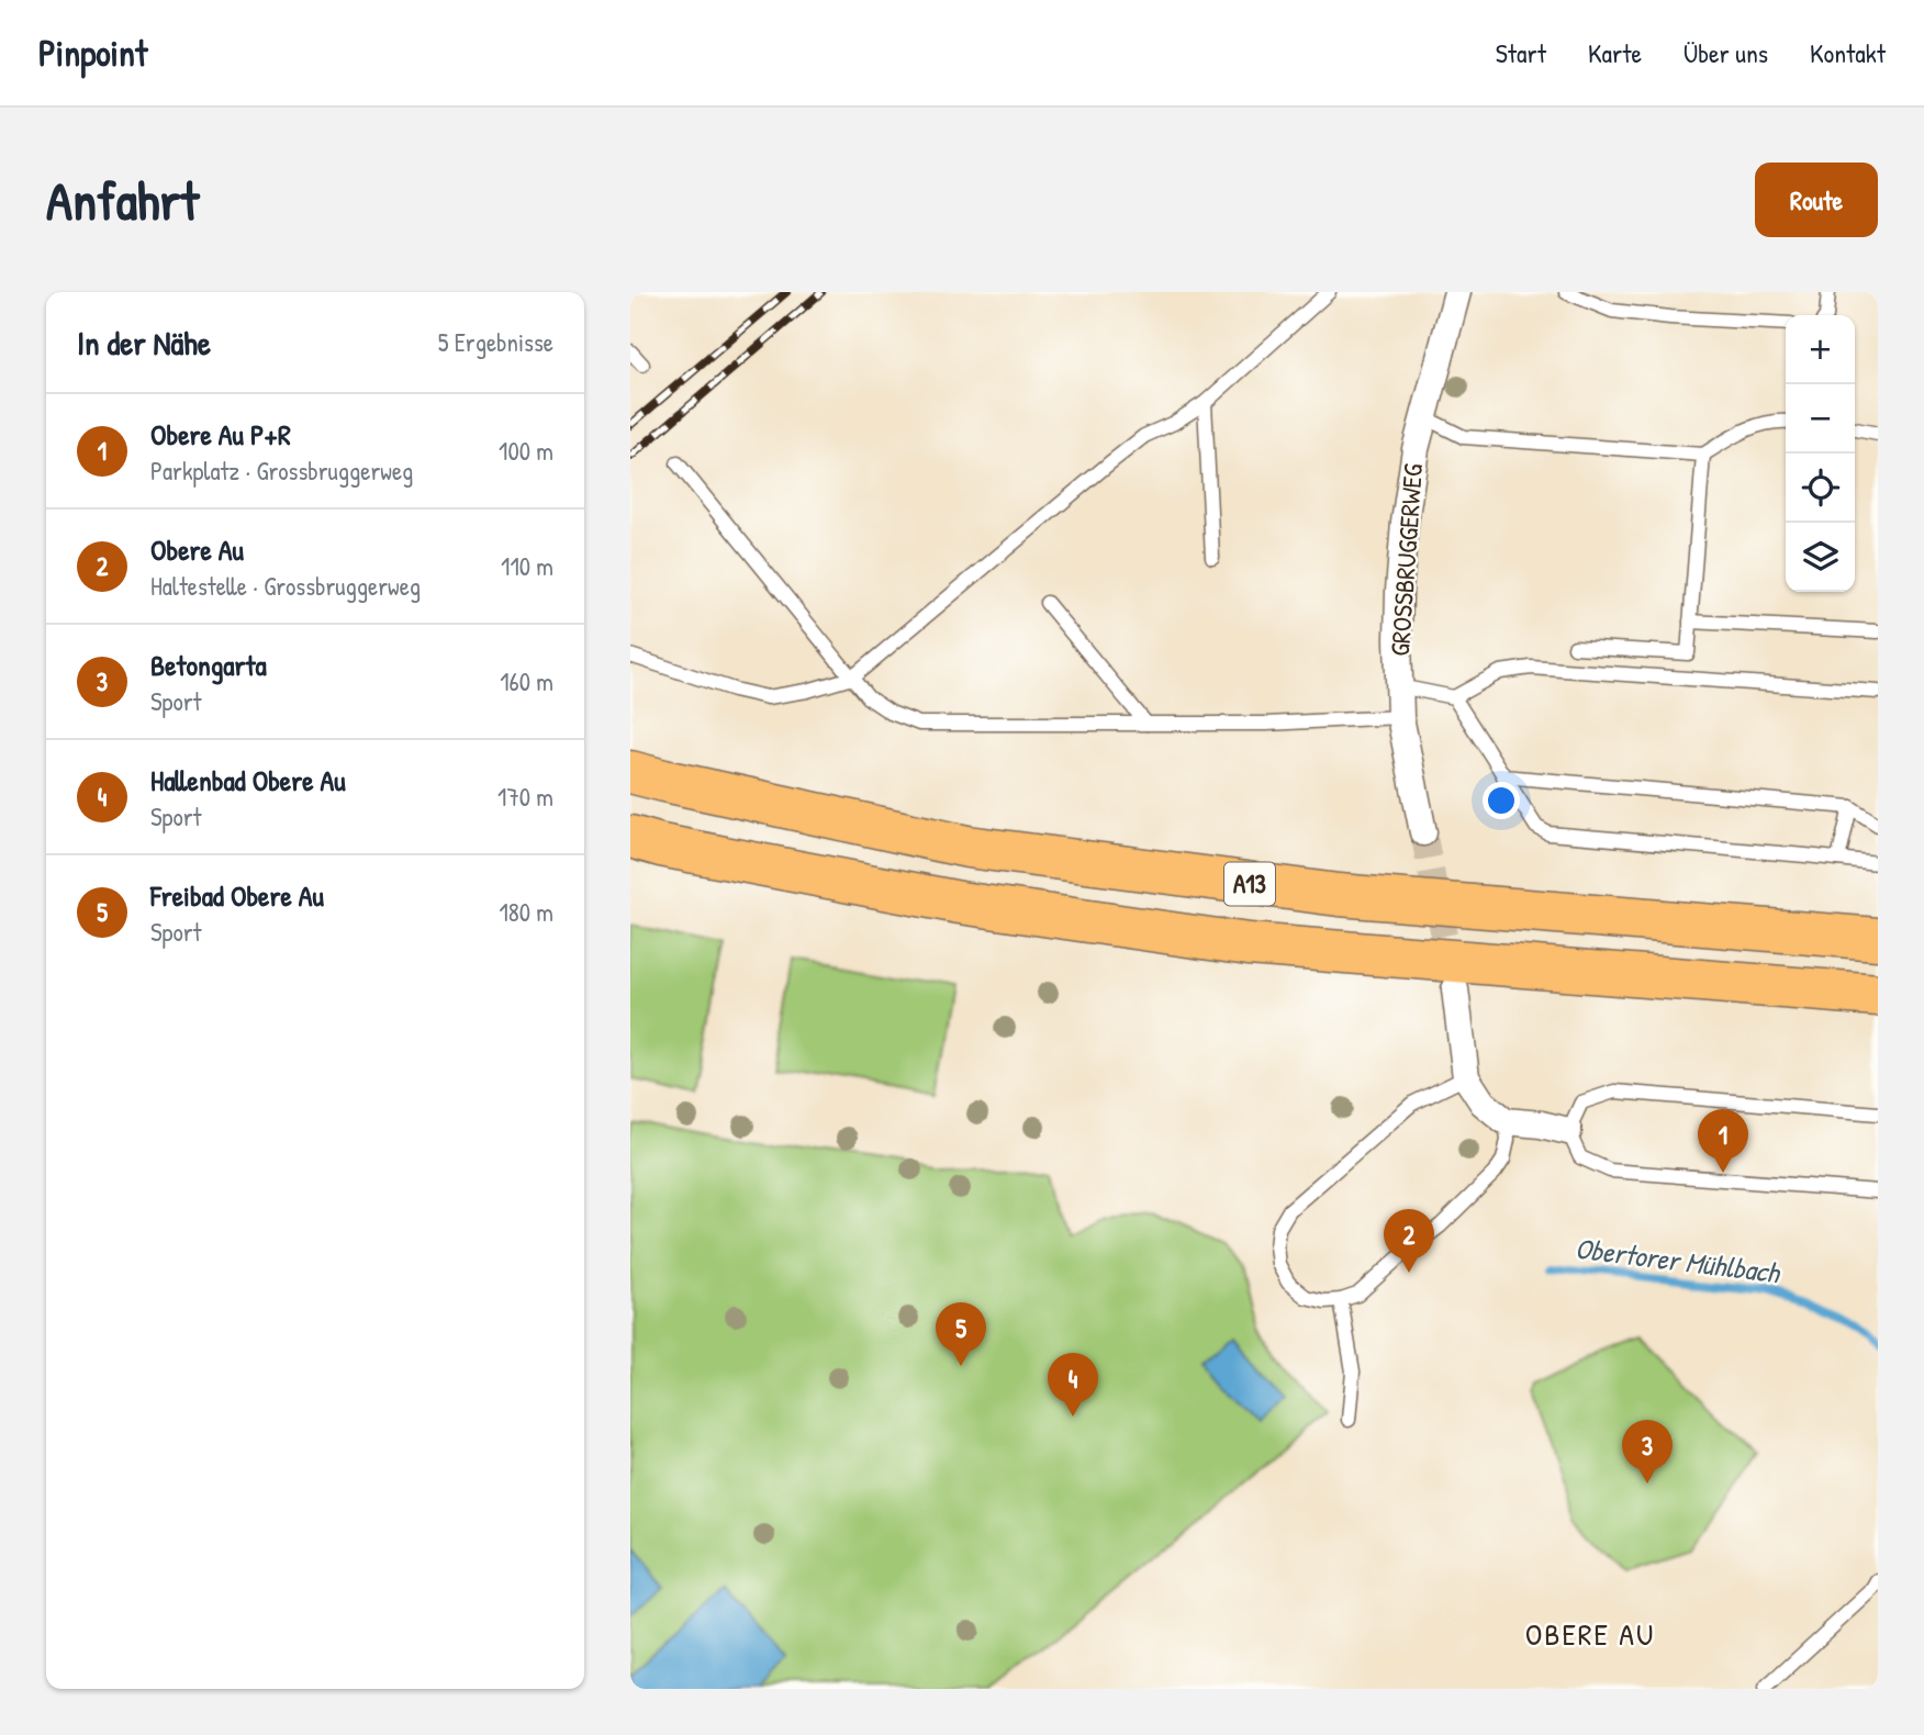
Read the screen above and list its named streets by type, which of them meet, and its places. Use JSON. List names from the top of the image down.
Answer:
{
  "streets": {
    "highway": ["A13"],
    "street": ["GROSSBRUGGERWEG"]
  },
  "districts": ["OBERE AU"],
  "water": ["Obertorer Mühlbach"],
  "page": {
    "header": "Pinpoint",
    "nav": [
      "Start",
      "Karte",
      "Über uns",
      "Kontakt"
    ],
    "buttons": "Route",
    "title": "Anfahrt",
    "heading": ["In der Nähe", "5 Ergebnisse"],
    "map_buttons": ["+", "−"],
    "list": [
      {
        "mark": "1",
        "name": "Obere Au P+R",
        "note": "Parkplatz · Grossbruggerweg",
        "value": "100 m"
      },
      {
        "mark": "2",
        "name": "Obere Au",
        "note": "Haltestelle · Grossbruggerweg",
        "value": "110 m"
      },
      {
        "mark": "3",
        "name": "Betongarta",
        "note": "Sport",
        "value": "160 m"
      },
      {
        "mark": "4",
        "name": "Hallenbad Obere Au",
        "note": "Sport",
        "value": "170 m"
      },
      {
        "mark": "5",
        "name": "Freibad Obere Au",
        "note": "Sport",
        "value": "180 m"
      }
    ],
    "pins": [
      "1",
      "2",
      "5",
      "4",
      "3"
    ]
  }
}
